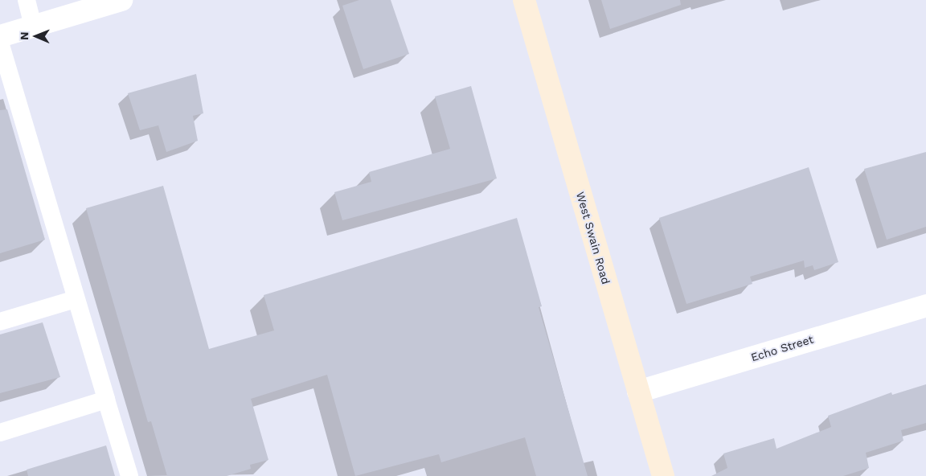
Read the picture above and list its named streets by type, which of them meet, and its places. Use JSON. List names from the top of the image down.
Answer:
{
  "streets": {
    "street": ["West Swain Road", "Echo Street"]
  },
  "crossings": [
    ["West Swain Road", "Echo Street"]
  ],
  "north": "left"
}
